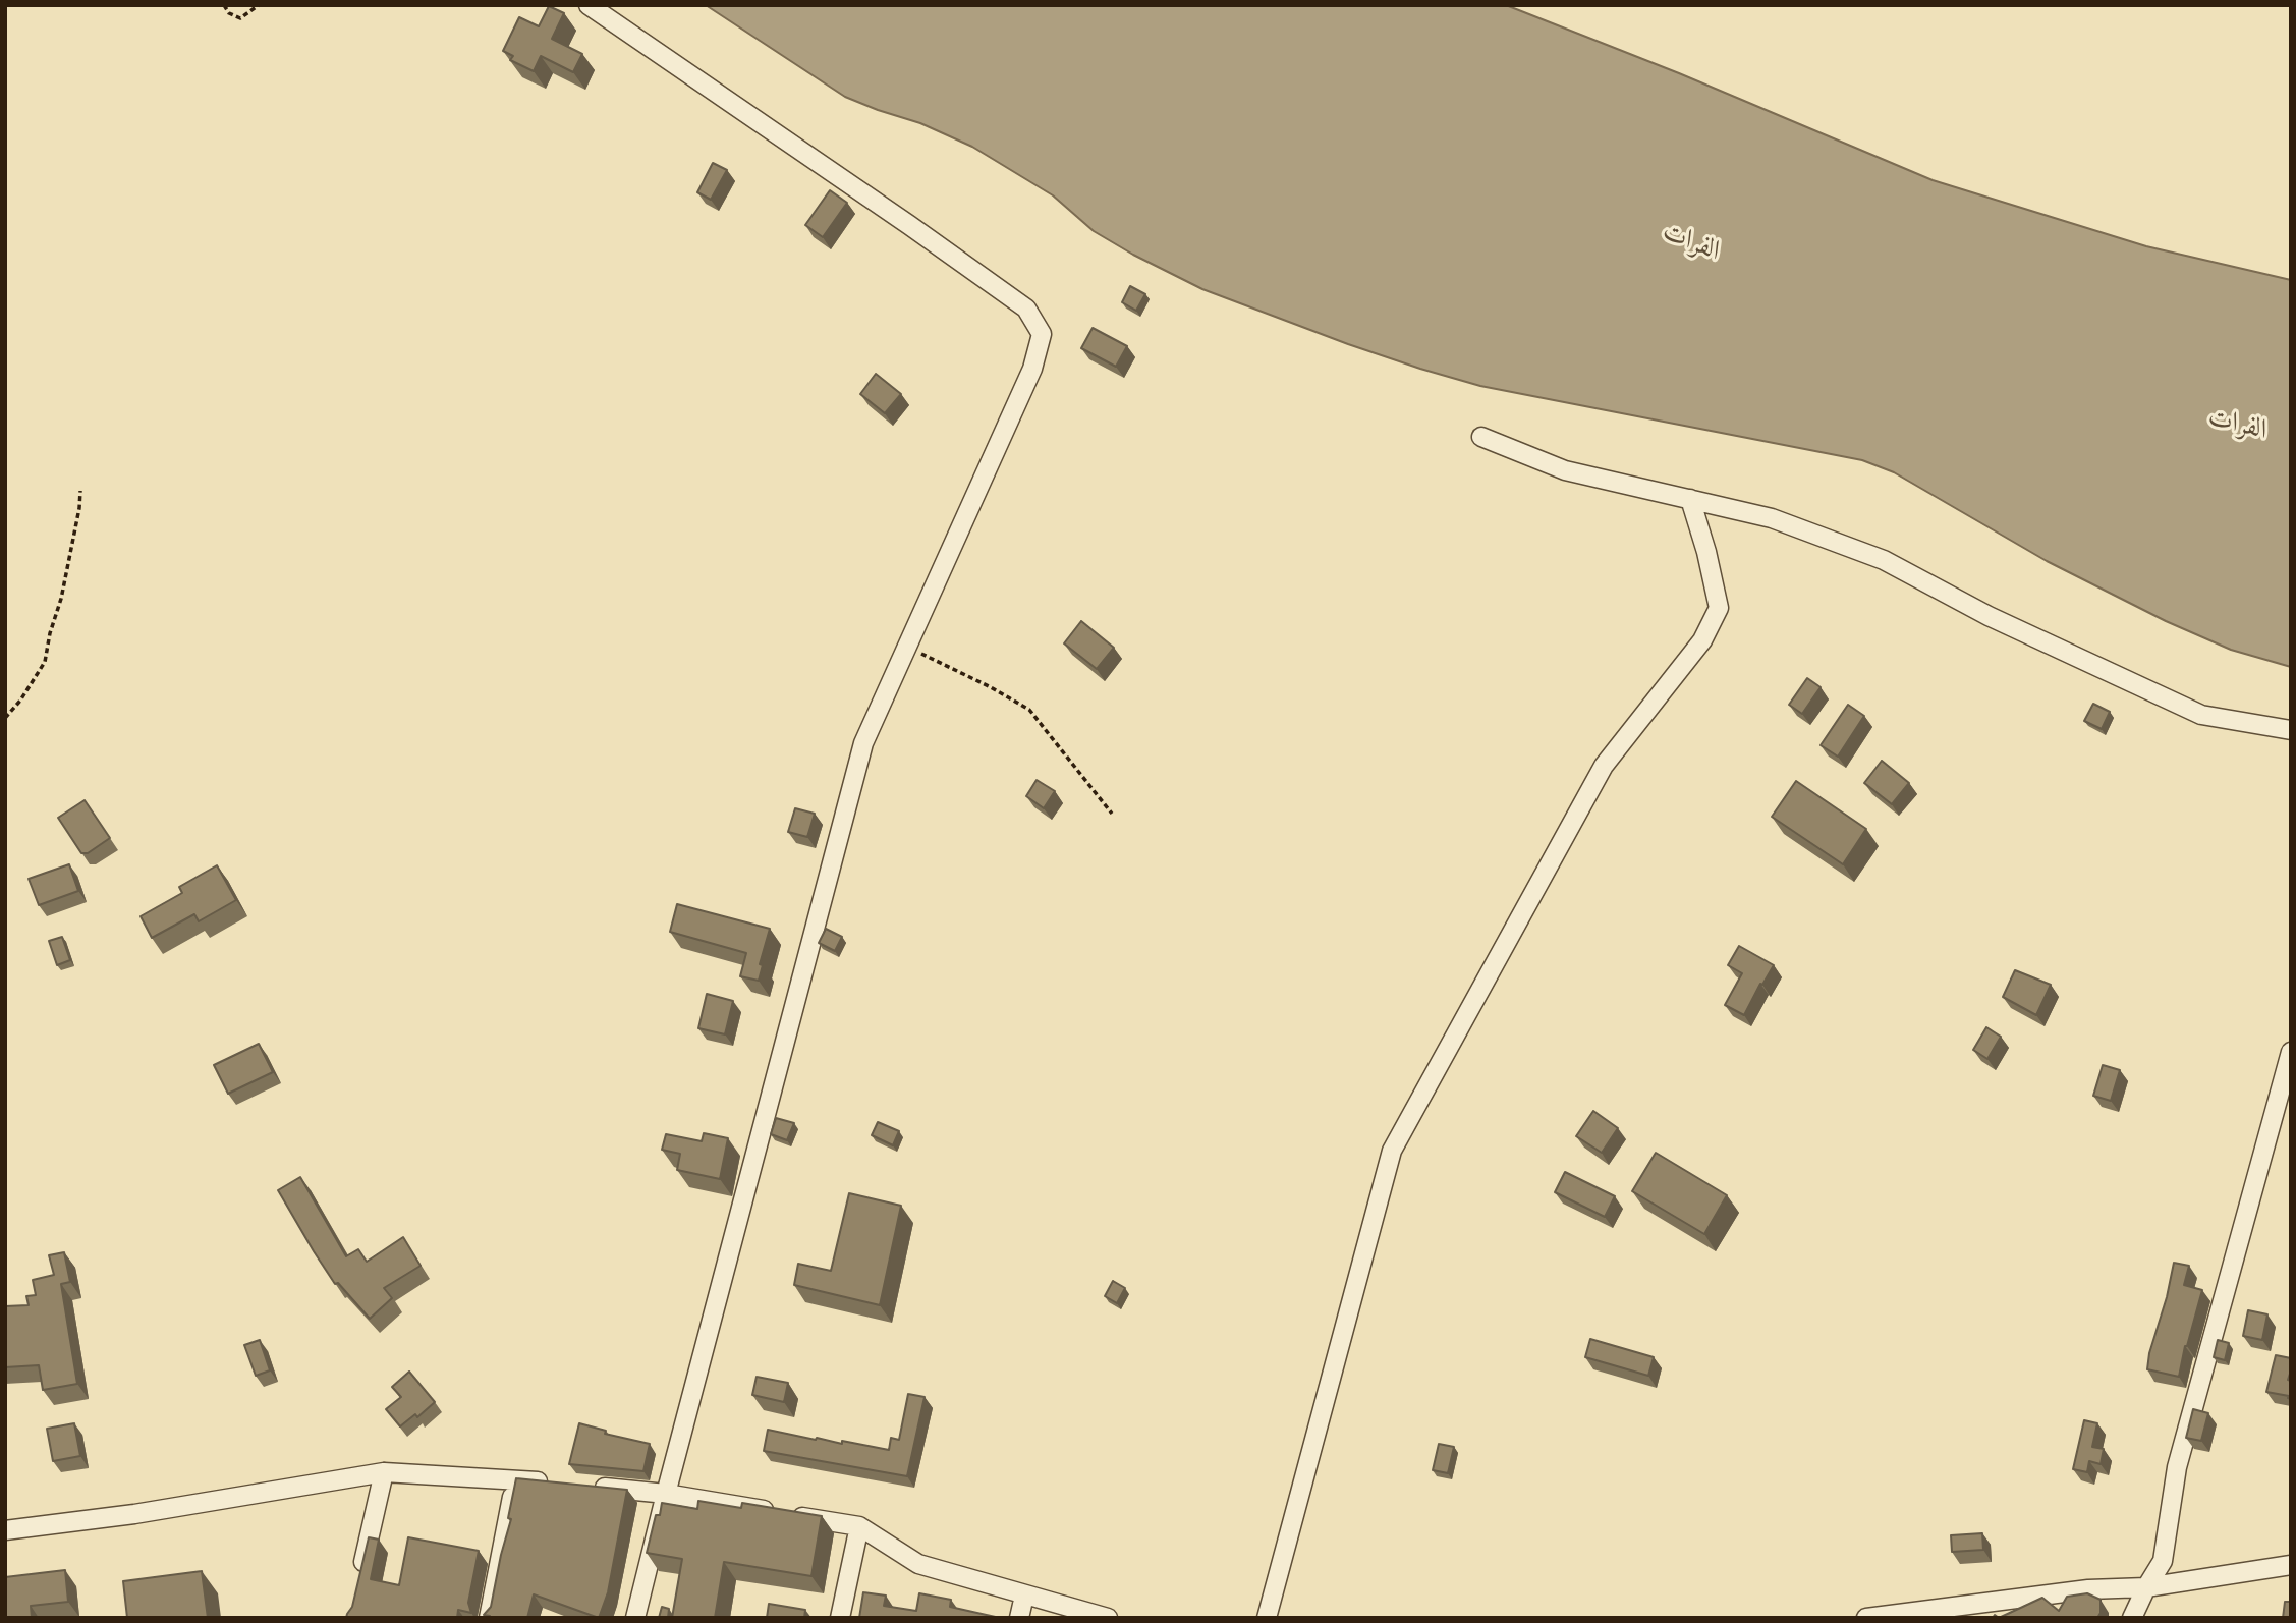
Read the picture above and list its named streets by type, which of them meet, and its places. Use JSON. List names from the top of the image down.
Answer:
{
  "water": ["الفرات"]
}
